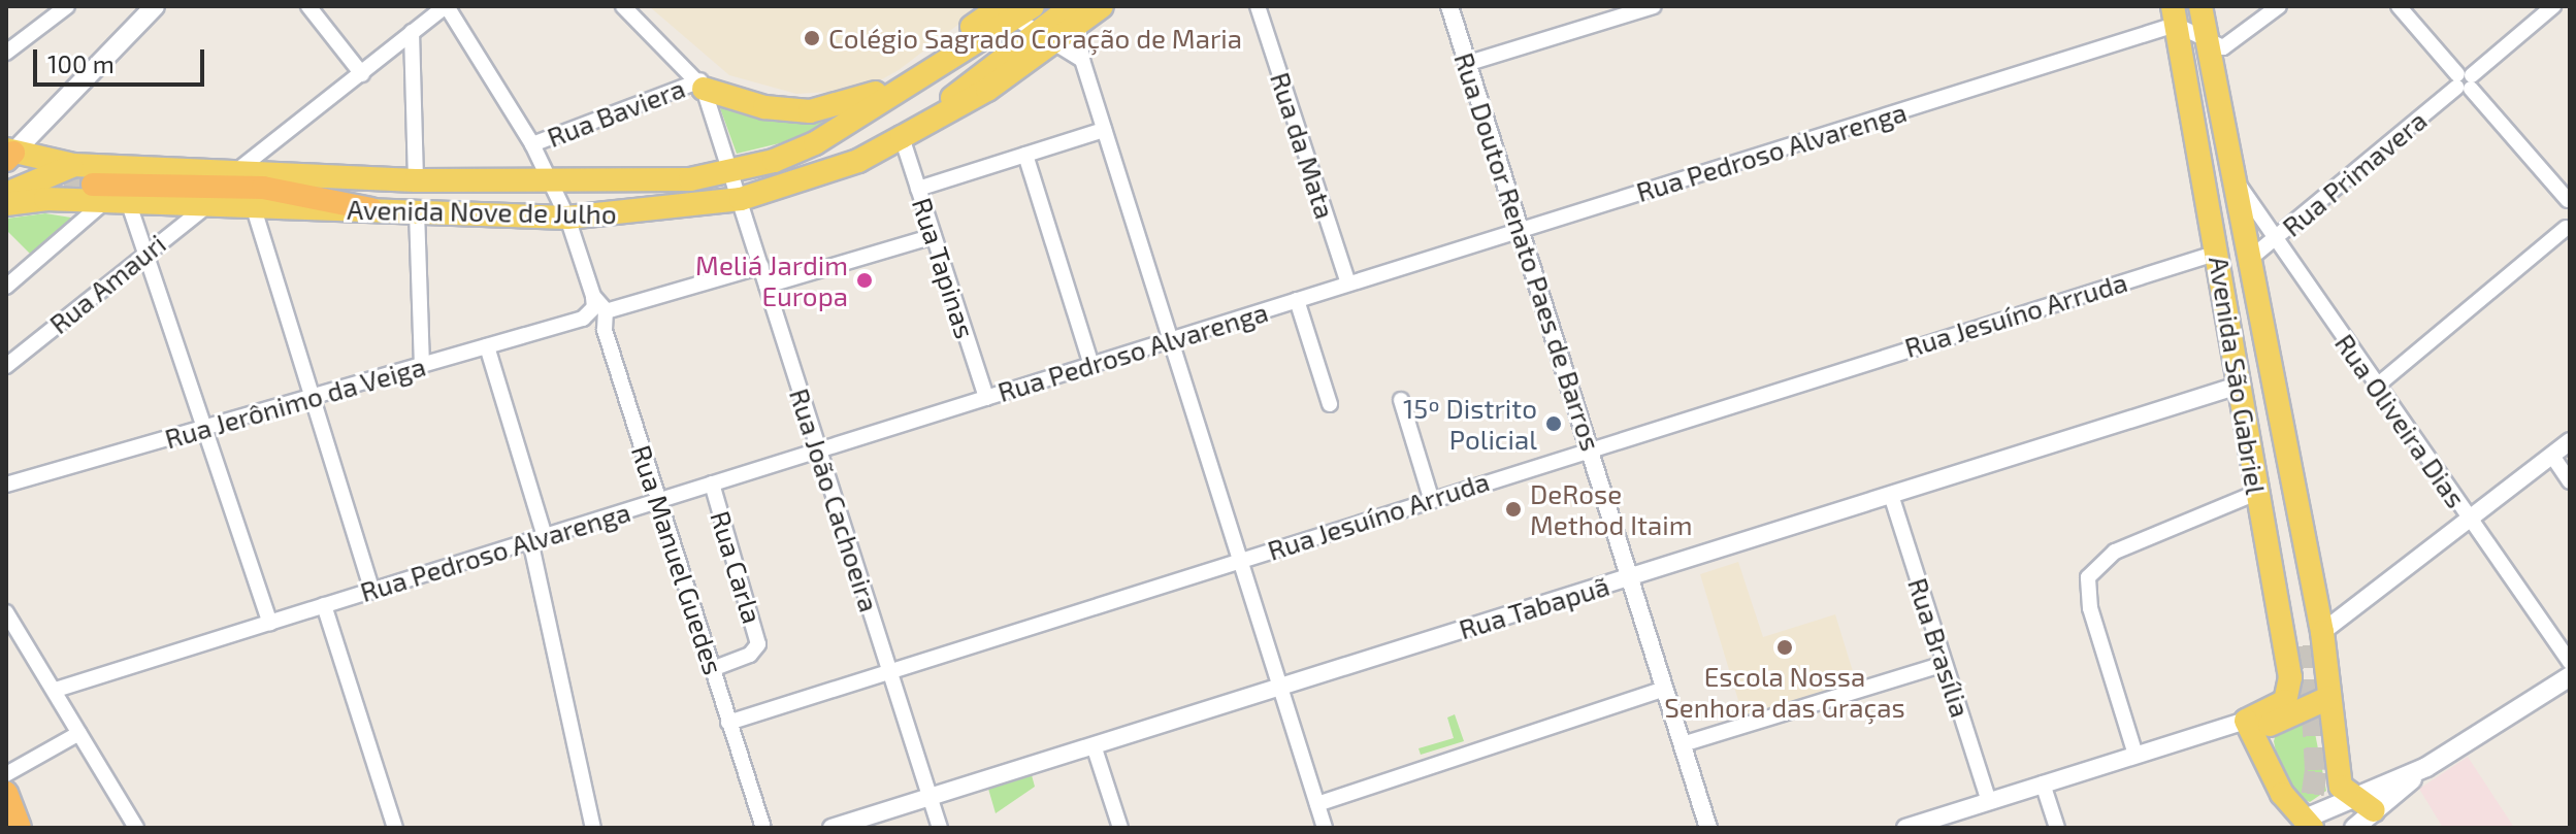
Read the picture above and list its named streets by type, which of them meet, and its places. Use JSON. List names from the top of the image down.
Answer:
{
  "streets": {
    "main road": ["Avenida Nove de Julho", "Avenida São Gabriel"],
    "street": [
      "Rua Baviera",
      "Rua da Mata",
      "Rua Pedroso Alvarenga",
      "Rua Primavera",
      "Rua Doutor Renato Paes de Barros",
      "Rua Tapinas",
      "Rua Amauri",
      "Rua Jesuíno Arruda",
      "Rua Jerônimo da Veiga",
      "Rua Oliveira Dias",
      "Rua João Cachoeira",
      "Rua Manuel Guedes",
      "Rua Carla",
      "Rua Tabapuã",
      "Rua Brasília"
    ]
  },
  "crossings": [
    ["Rua Baviera", "Rua João Cachoeira"],
    ["Rua Baviera", "Rua Manuel Guedes"],
    ["Rua da Mata", "Rua Pedroso Alvarenga"],
    ["Rua Pedroso Alvarenga", "Rua Doutor Renato Paes de Barros"],
    ["Rua Pedroso Alvarenga", "Rua Tapinas"],
    ["Rua Pedroso Alvarenga", "Avenida São Gabriel"],
    ["Rua Pedroso Alvarenga", "Rua João Cachoeira"],
    ["Rua Pedroso Alvarenga", "Rua Manuel Guedes"],
    ["Rua Pedroso Alvarenga", "Rua Carla"],
    ["Rua Primavera", "Avenida São Gabriel"],
    ["Rua Primavera", "Rua Oliveira Dias"],
    ["Avenida Nove de Julho", "Rua Tapinas"],
    ["Avenida Nove de Julho", "Rua Amauri"],
    ["Avenida Nove de Julho", "Rua João Cachoeira"],
    ["Avenida Nove de Julho", "Rua Manuel Guedes"],
    ["Rua Doutor Renato Paes de Barros", "Rua Jesuíno Arruda"],
    ["Rua Doutor Renato Paes de Barros", "Rua Tabapuã"],
    ["Rua Jesuíno Arruda", "Avenida São Gabriel"],
    ["Rua Jesuíno Arruda", "Rua João Cachoeira"],
    ["Rua Jesuíno Arruda", "Rua Manuel Guedes"],
    ["Avenida São Gabriel", "Rua Oliveira Dias"],
    ["Avenida São Gabriel", "Rua Tabapuã"],
    ["Rua Jerônimo da Veiga", "Rua João Cachoeira"],
    ["Rua Jerônimo da Veiga", "Rua Manuel Guedes"],
    ["Rua João Cachoeira", "Rua Tabapuã"],
    ["Rua Manuel Guedes", "Rua Carla"],
    ["Rua Tabapuã", "Rua Brasília"]
  ],
  "places": [
    "Colégio Sagrado Coração de Maria",
    "Meliá Jardim Europa",
    "15º Distrito Policial",
    "DeRose Method Itaim",
    "Escola Nossa Senhora das Graças"
  ],
  "scale_bar": "100 m"
}
